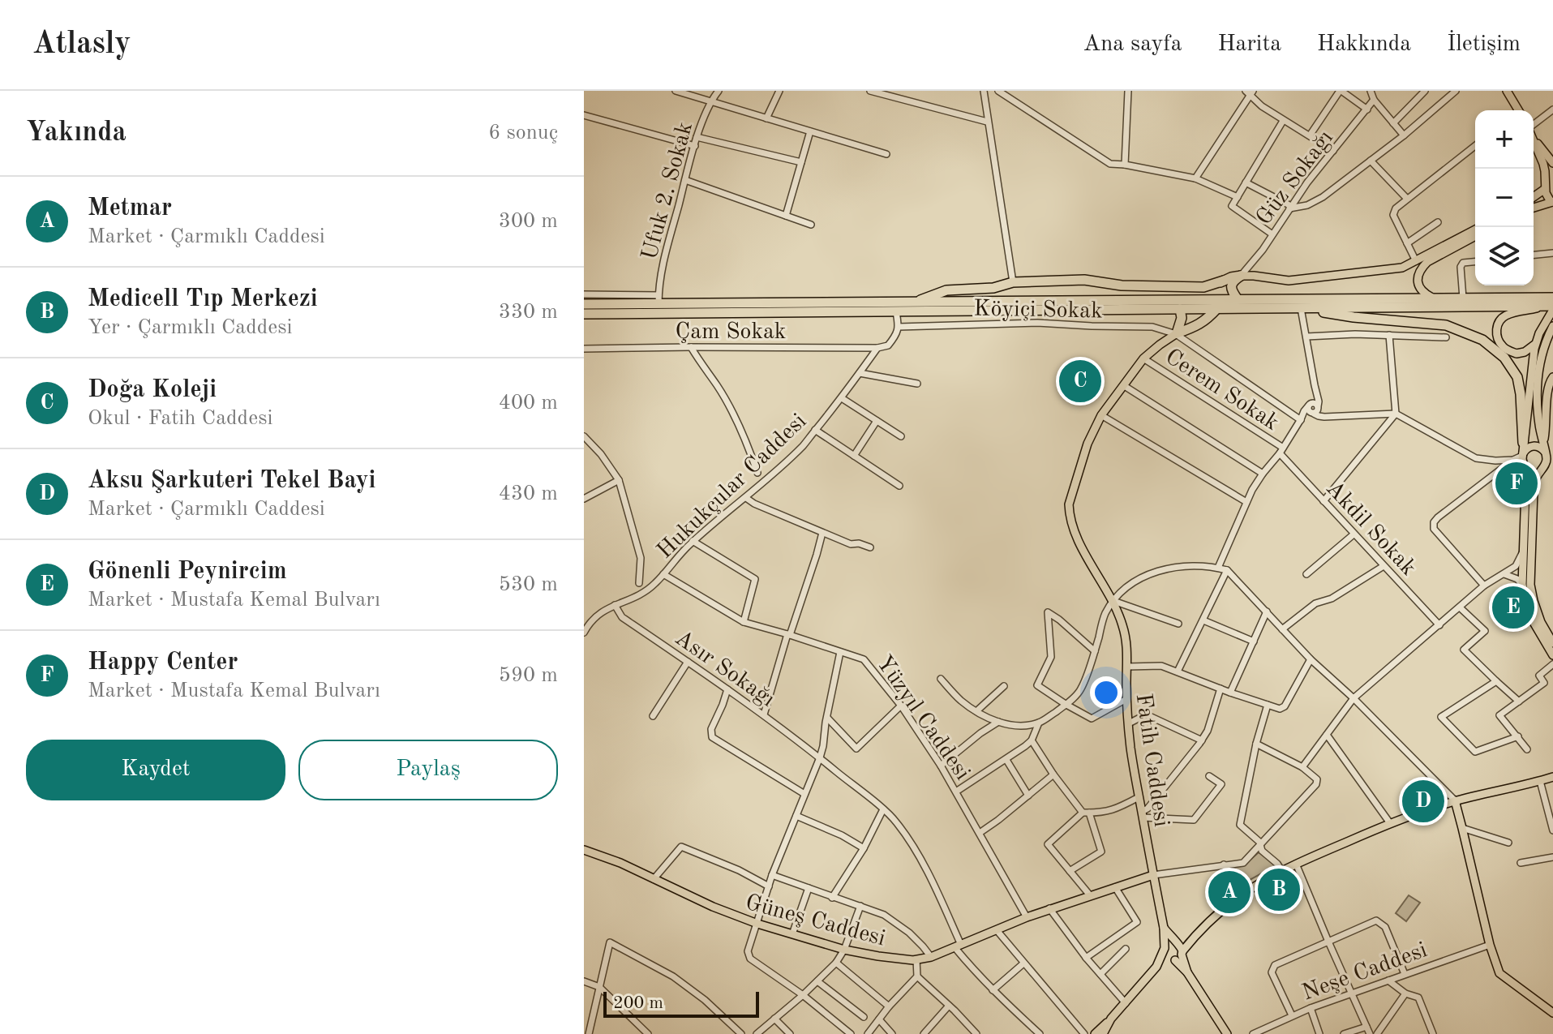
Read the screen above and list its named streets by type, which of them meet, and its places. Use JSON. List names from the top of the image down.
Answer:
{
  "streets": {
    "main road": ["Fatih Caddesi", "Güneş Caddesi"],
    "street": [
      "Güz Sokağı",
      "Ufuk 2. Sokak",
      "Köyiçi Sokak",
      "Çam Sokak",
      "Cerem Sokak",
      "Hukukçular Caddesi",
      "Akdil Sokak",
      "Asır Sokağı",
      "Yüzyıl Caddesi",
      "Neşe Caddesi"
    ]
  },
  "crossings": [
    ["Köyiçi Sokak", "Hukukçular Caddesi"],
    ["Köyiçi Sokak", "Fatih Caddesi"],
    ["Çam Sokak", "Hukukçular Caddesi"],
    ["Cerem Sokak", "Akdil Sokak"],
    ["Cerem Sokak", "Fatih Caddesi"],
    ["Hukukçular Caddesi", "Asır Sokağı"],
    ["Hukukçular Caddesi", "Yüzyıl Caddesi"],
    ["Asır Sokağı", "Güneş Caddesi"],
    ["Yüzyıl Caddesi", "Güneş Caddesi"],
    ["Fatih Caddesi", "Güneş Caddesi"]
  ],
  "scale_bar": "200 m",
  "page": {
    "header": "Atlasly",
    "nav": [
      "Ana sayfa",
      "Harita",
      "Hakkında",
      "İletişim"
    ],
    "heading": ["Yakında", "6 sonuç"],
    "map_buttons": ["+", "−"],
    "list": [
      {
        "mark": "A",
        "name": "Metmar",
        "note": "Market · Çarmıklı Caddesi",
        "value": "300 m"
      },
      {
        "mark": "B",
        "name": "Medicell Tıp Merkezi",
        "note": "Yer · Çarmıklı Caddesi",
        "value": "330 m"
      },
      {
        "mark": "C",
        "name": "Doğa Koleji",
        "note": "Okul · Fatih Caddesi",
        "value": "400 m"
      },
      {
        "mark": "D",
        "name": "Aksu Şarkuteri Tekel Bayi",
        "note": "Market · Çarmıklı Caddesi",
        "value": "430 m"
      },
      {
        "mark": "E",
        "name": "Gönenli Peynircim",
        "note": "Market · Mustafa Kemal Bulvarı",
        "value": "530 m"
      },
      {
        "mark": "F",
        "name": "Happy Center",
        "note": "Market · Mustafa Kemal Bulvarı",
        "value": "590 m"
      }
    ],
    "pins": [
      "C",
      "F",
      "E",
      "D",
      "B",
      "A"
    ],
    "buttons": ["Kaydet", "Paylaş"],
    "scale": "200 m"
  }
}
